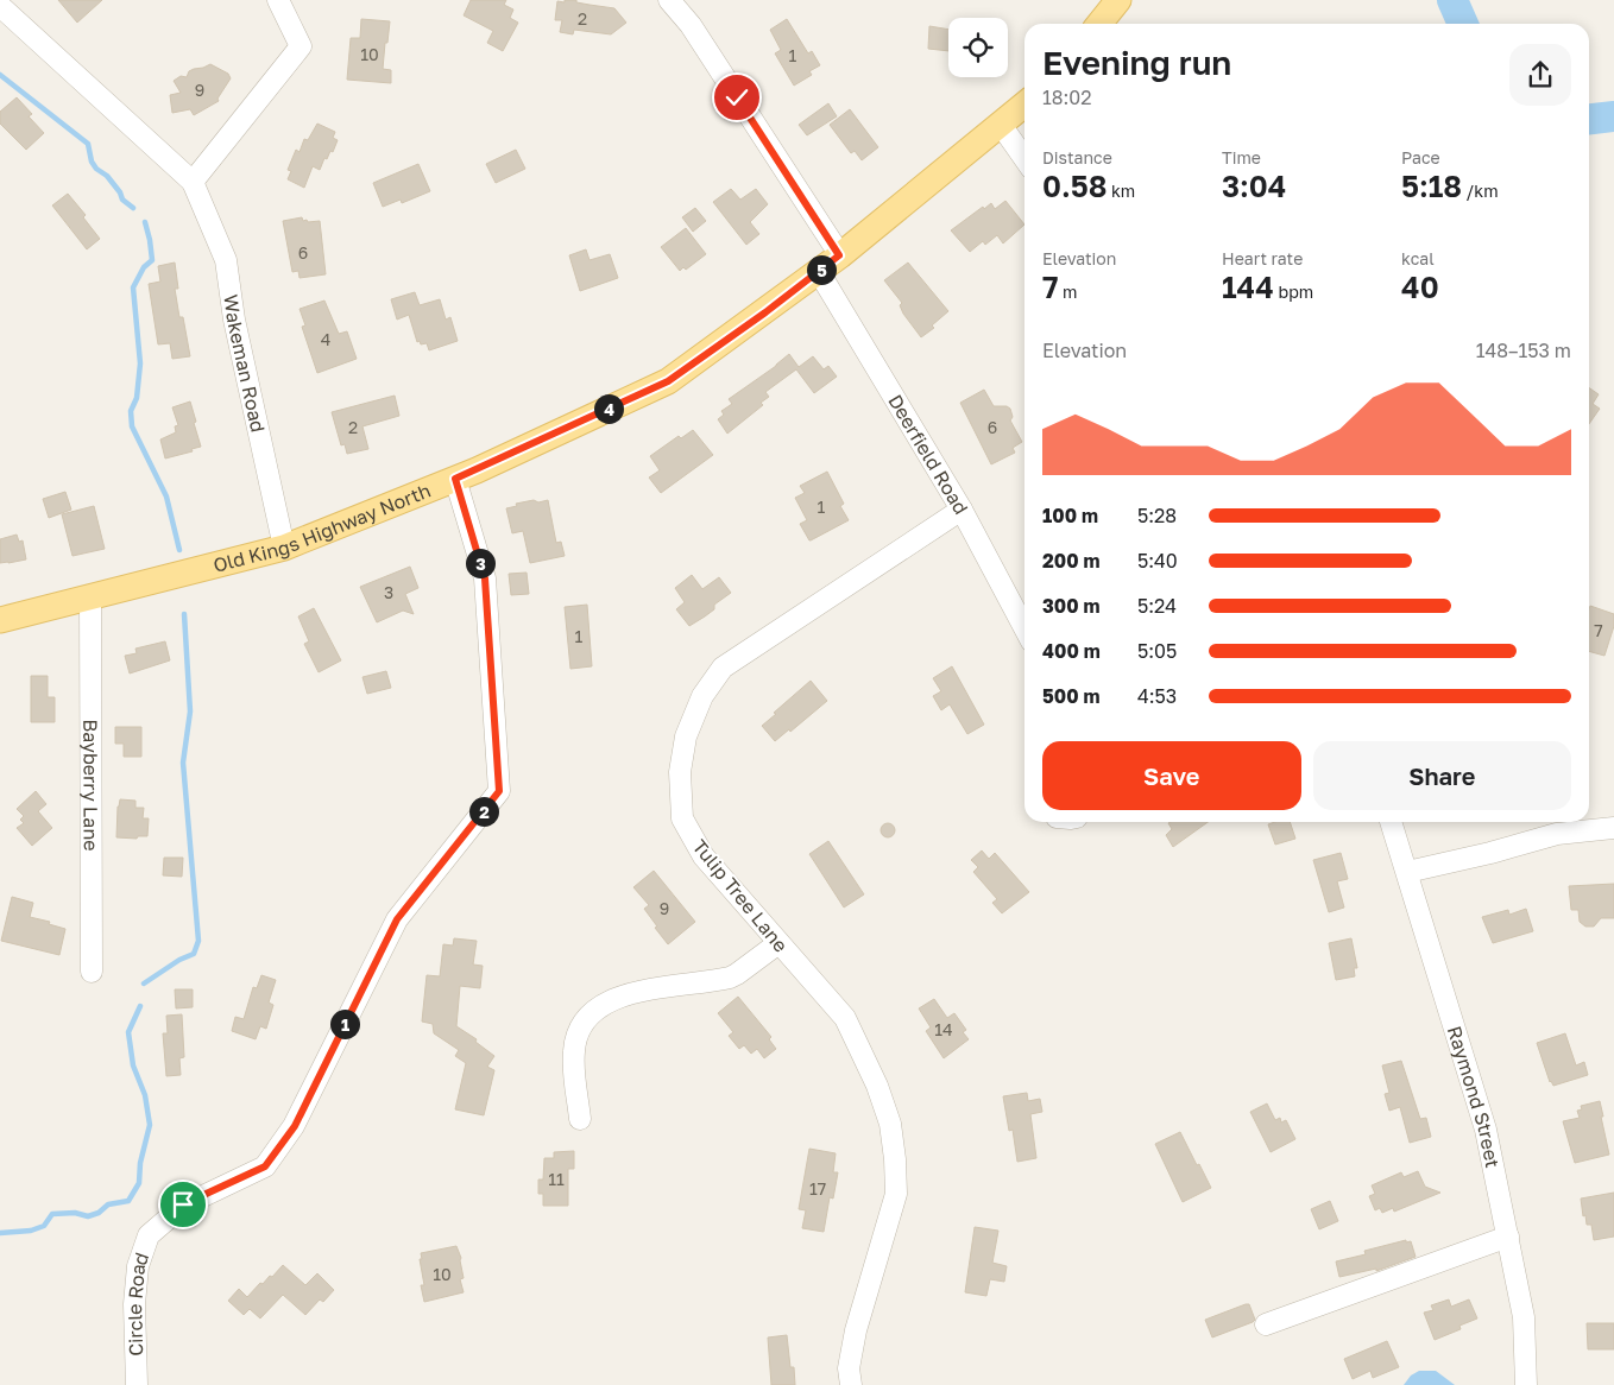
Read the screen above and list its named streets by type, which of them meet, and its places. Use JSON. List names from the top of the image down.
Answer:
{
  "streets": {
    "main road": ["Old Kings Highway North"],
    "street": [
      "Wakeman Road",
      "Deerfield Road",
      "Bayberry Lane",
      "Tulip Tree Lane",
      "Raymond Street",
      "Circle Road"
    ]
  },
  "crossings": [
    ["Wakeman Road", "Old Kings Highway North"],
    ["Deerfield Road", "Old Kings Highway North"],
    ["Deerfield Road", "Tulip Tree Lane"],
    ["Old Kings Highway North", "Bayberry Lane"],
    ["Old Kings Highway North", "Circle Road"]
  ],
  "house_numbers": [
    "2",
    "10",
    "1",
    "9",
    "6",
    "4",
    "2",
    "6",
    "1",
    "3",
    "7",
    "1",
    "9",
    "14",
    "11",
    "17",
    "10"
  ],
  "page": {
    "heading": ["Evening run", "18:02"],
    "stats": [
      ["Distance", "0.58 km"],
      ["Time", "3:04"],
      ["Pace", "5:18 /km"],
      ["Elevation", "7 m"],
      ["Heart rate", "144 bpm"],
      ["kcal", "40"]
    ],
    "pins": [
      "5",
      "4",
      "3",
      "2",
      "1"
    ],
    "chart": ["Elevation", "148–153 m"],
    "list": [
      {
        "name": "100 m",
        "note": "5:28"
      },
      {
        "name": "200 m",
        "note": "5:40"
      },
      {
        "name": "300 m",
        "note": "5:24"
      },
      {
        "name": "400 m",
        "note": "5:05"
      },
      {
        "name": "500 m",
        "note": "4:53"
      }
    ],
    "buttons": ["Save", "Share"]
  }
}
